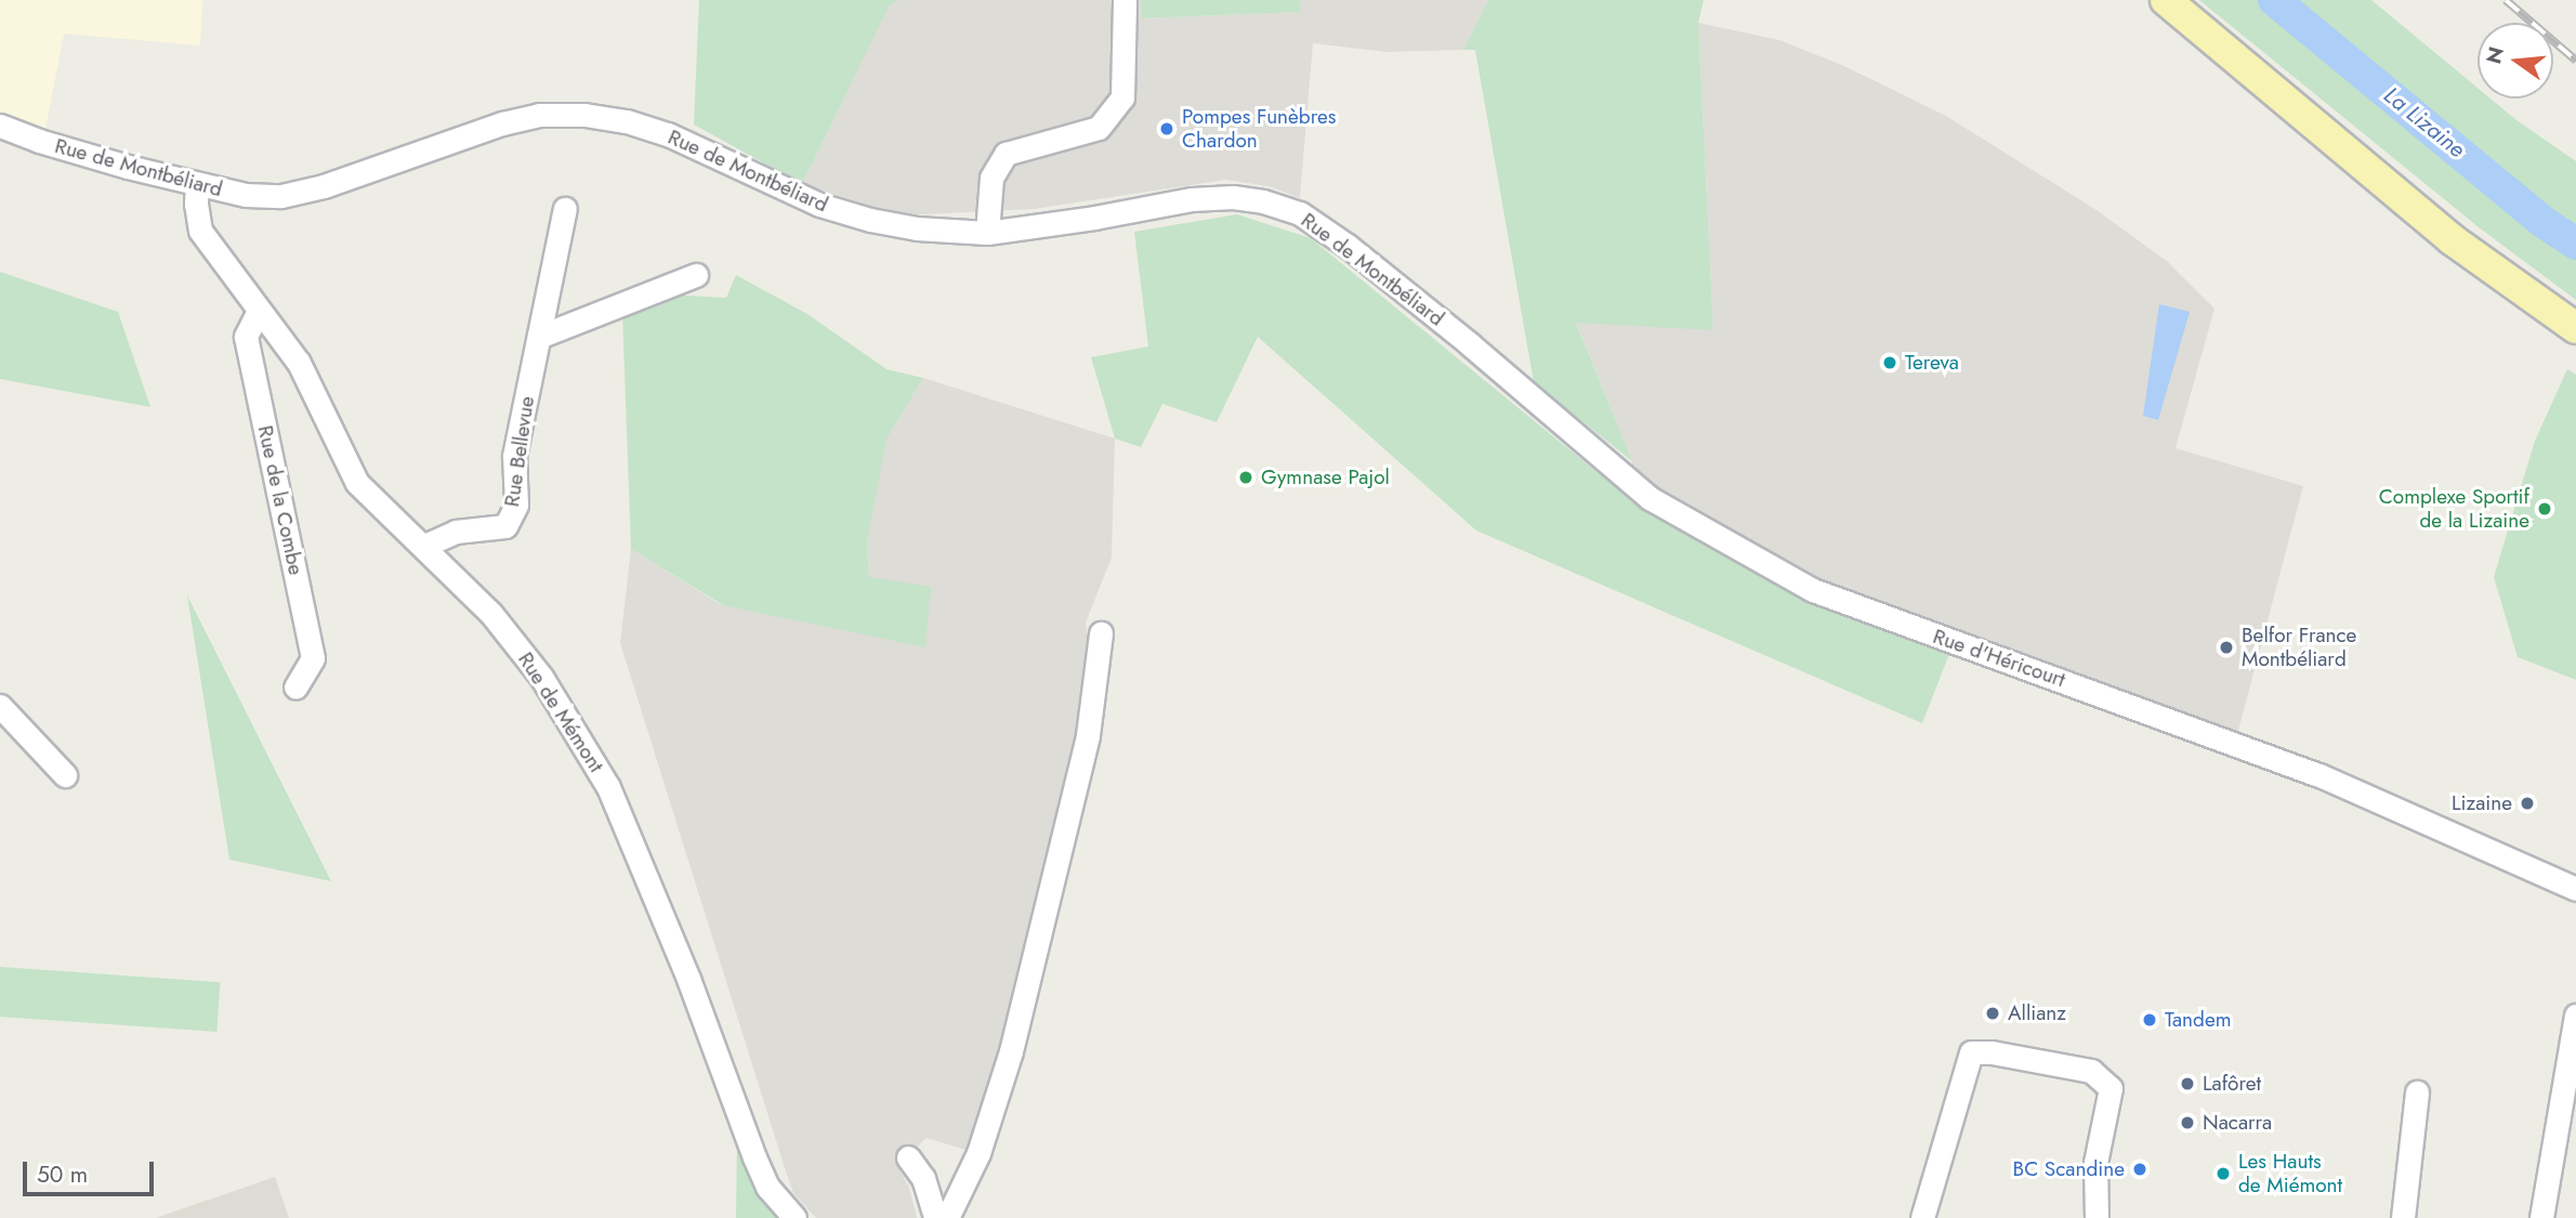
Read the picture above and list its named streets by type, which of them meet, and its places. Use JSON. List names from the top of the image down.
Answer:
{
  "streets": {
    "street": [
      "Rue de Montbéliard",
      "Rue Bellevue",
      "Rue de la Combe",
      "Rue d'Héricourt",
      "Rue de Mémont"
    ]
  },
  "crossings": [
    ["Rue de Montbéliard", "Rue d'Héricourt"],
    ["Rue de Montbéliard", "Rue de Mémont"],
    ["Rue Bellevue", "Rue de Mémont"],
    ["Rue de la Combe", "Rue de Mémont"]
  ],
  "water": ["La Lizaine"],
  "places": [
    "Pompes Funèbres Chardon",
    "Tereva",
    "Gymnase Pajol",
    "Complexe Sportif de la Lizaine",
    "Belfor France Montbéliard",
    "Lizaine",
    "Allianz",
    "Tandem",
    "Lafôret",
    "Nacarra",
    "BC Scandine",
    "Les Hauts de Miémont"
  ],
  "scale_bar": "50 m",
  "north": "left"
}
